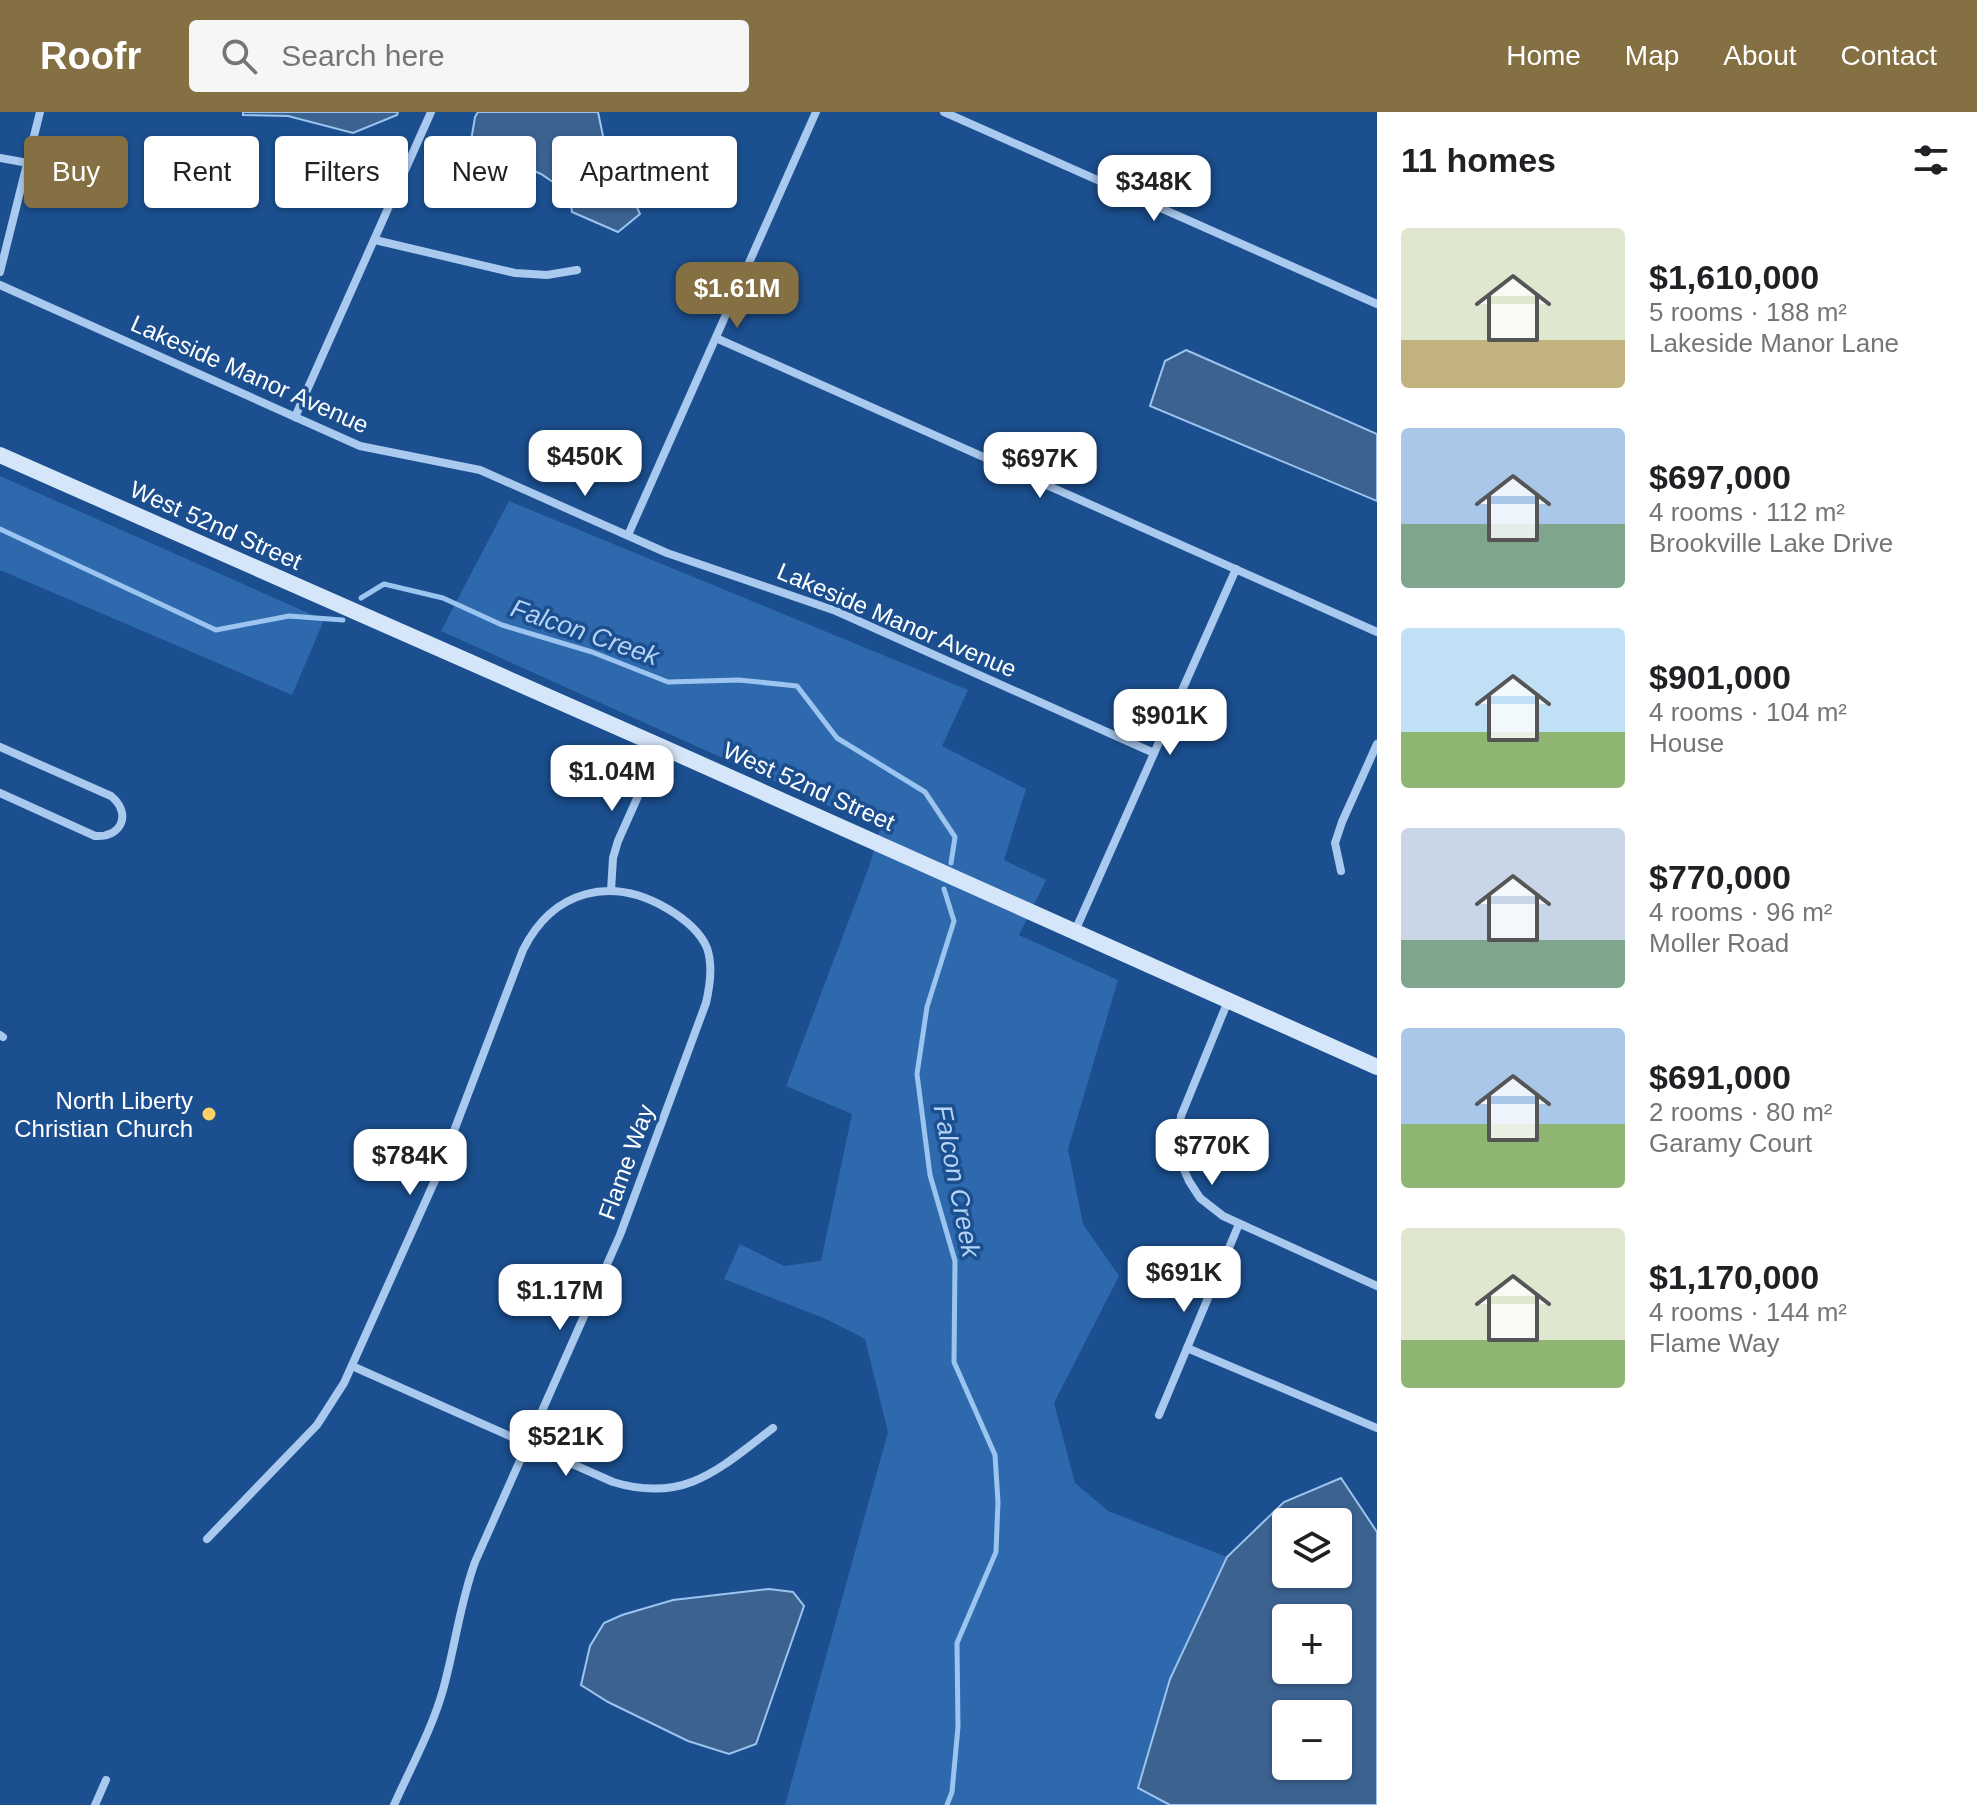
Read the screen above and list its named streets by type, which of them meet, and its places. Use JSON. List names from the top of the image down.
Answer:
{
  "streets": {
    "street": ["Lakeside Manor Avenue", "West 52nd Street", "Flame Way"]
  },
  "water": ["Falcon Creek"],
  "places": ["North Liberty Christian Church"],
  "page": {
    "header": "Roofr",
    "search": "Search here",
    "nav": [
      "Home",
      "Map",
      "About",
      "Contact"
    ],
    "heading": "11 homes",
    "chip": [
      "Buy",
      "Rent",
      "Filters",
      "New",
      "Apartment"
    ],
    "price": [
      "$348K",
      "$1.61M",
      "$450K",
      "$697K",
      "$901K",
      "$1.04M",
      "$770K",
      "$784K",
      "$691K",
      "$1.17M",
      "$521K"
    ],
    "list": [
      {
        "name": "$1,610,000",
        "note": "5 rooms · 188 m² · Lakeside Manor Lane"
      },
      {
        "name": "$697,000",
        "note": "4 rooms · 112 m² · Brookville Lake Drive"
      },
      {
        "name": "$901,000",
        "note": "4 rooms · 104 m² · House"
      },
      {
        "name": "$770,000",
        "note": "4 rooms · 96 m² · Moller Road"
      },
      {
        "name": "$691,000",
        "note": "2 rooms · 80 m² · Garamy Court"
      },
      {
        "name": "$1,170,000",
        "note": "4 rooms · 144 m² · Flame Way"
      }
    ],
    "map_buttons": ["+", "−"]
  }
}
